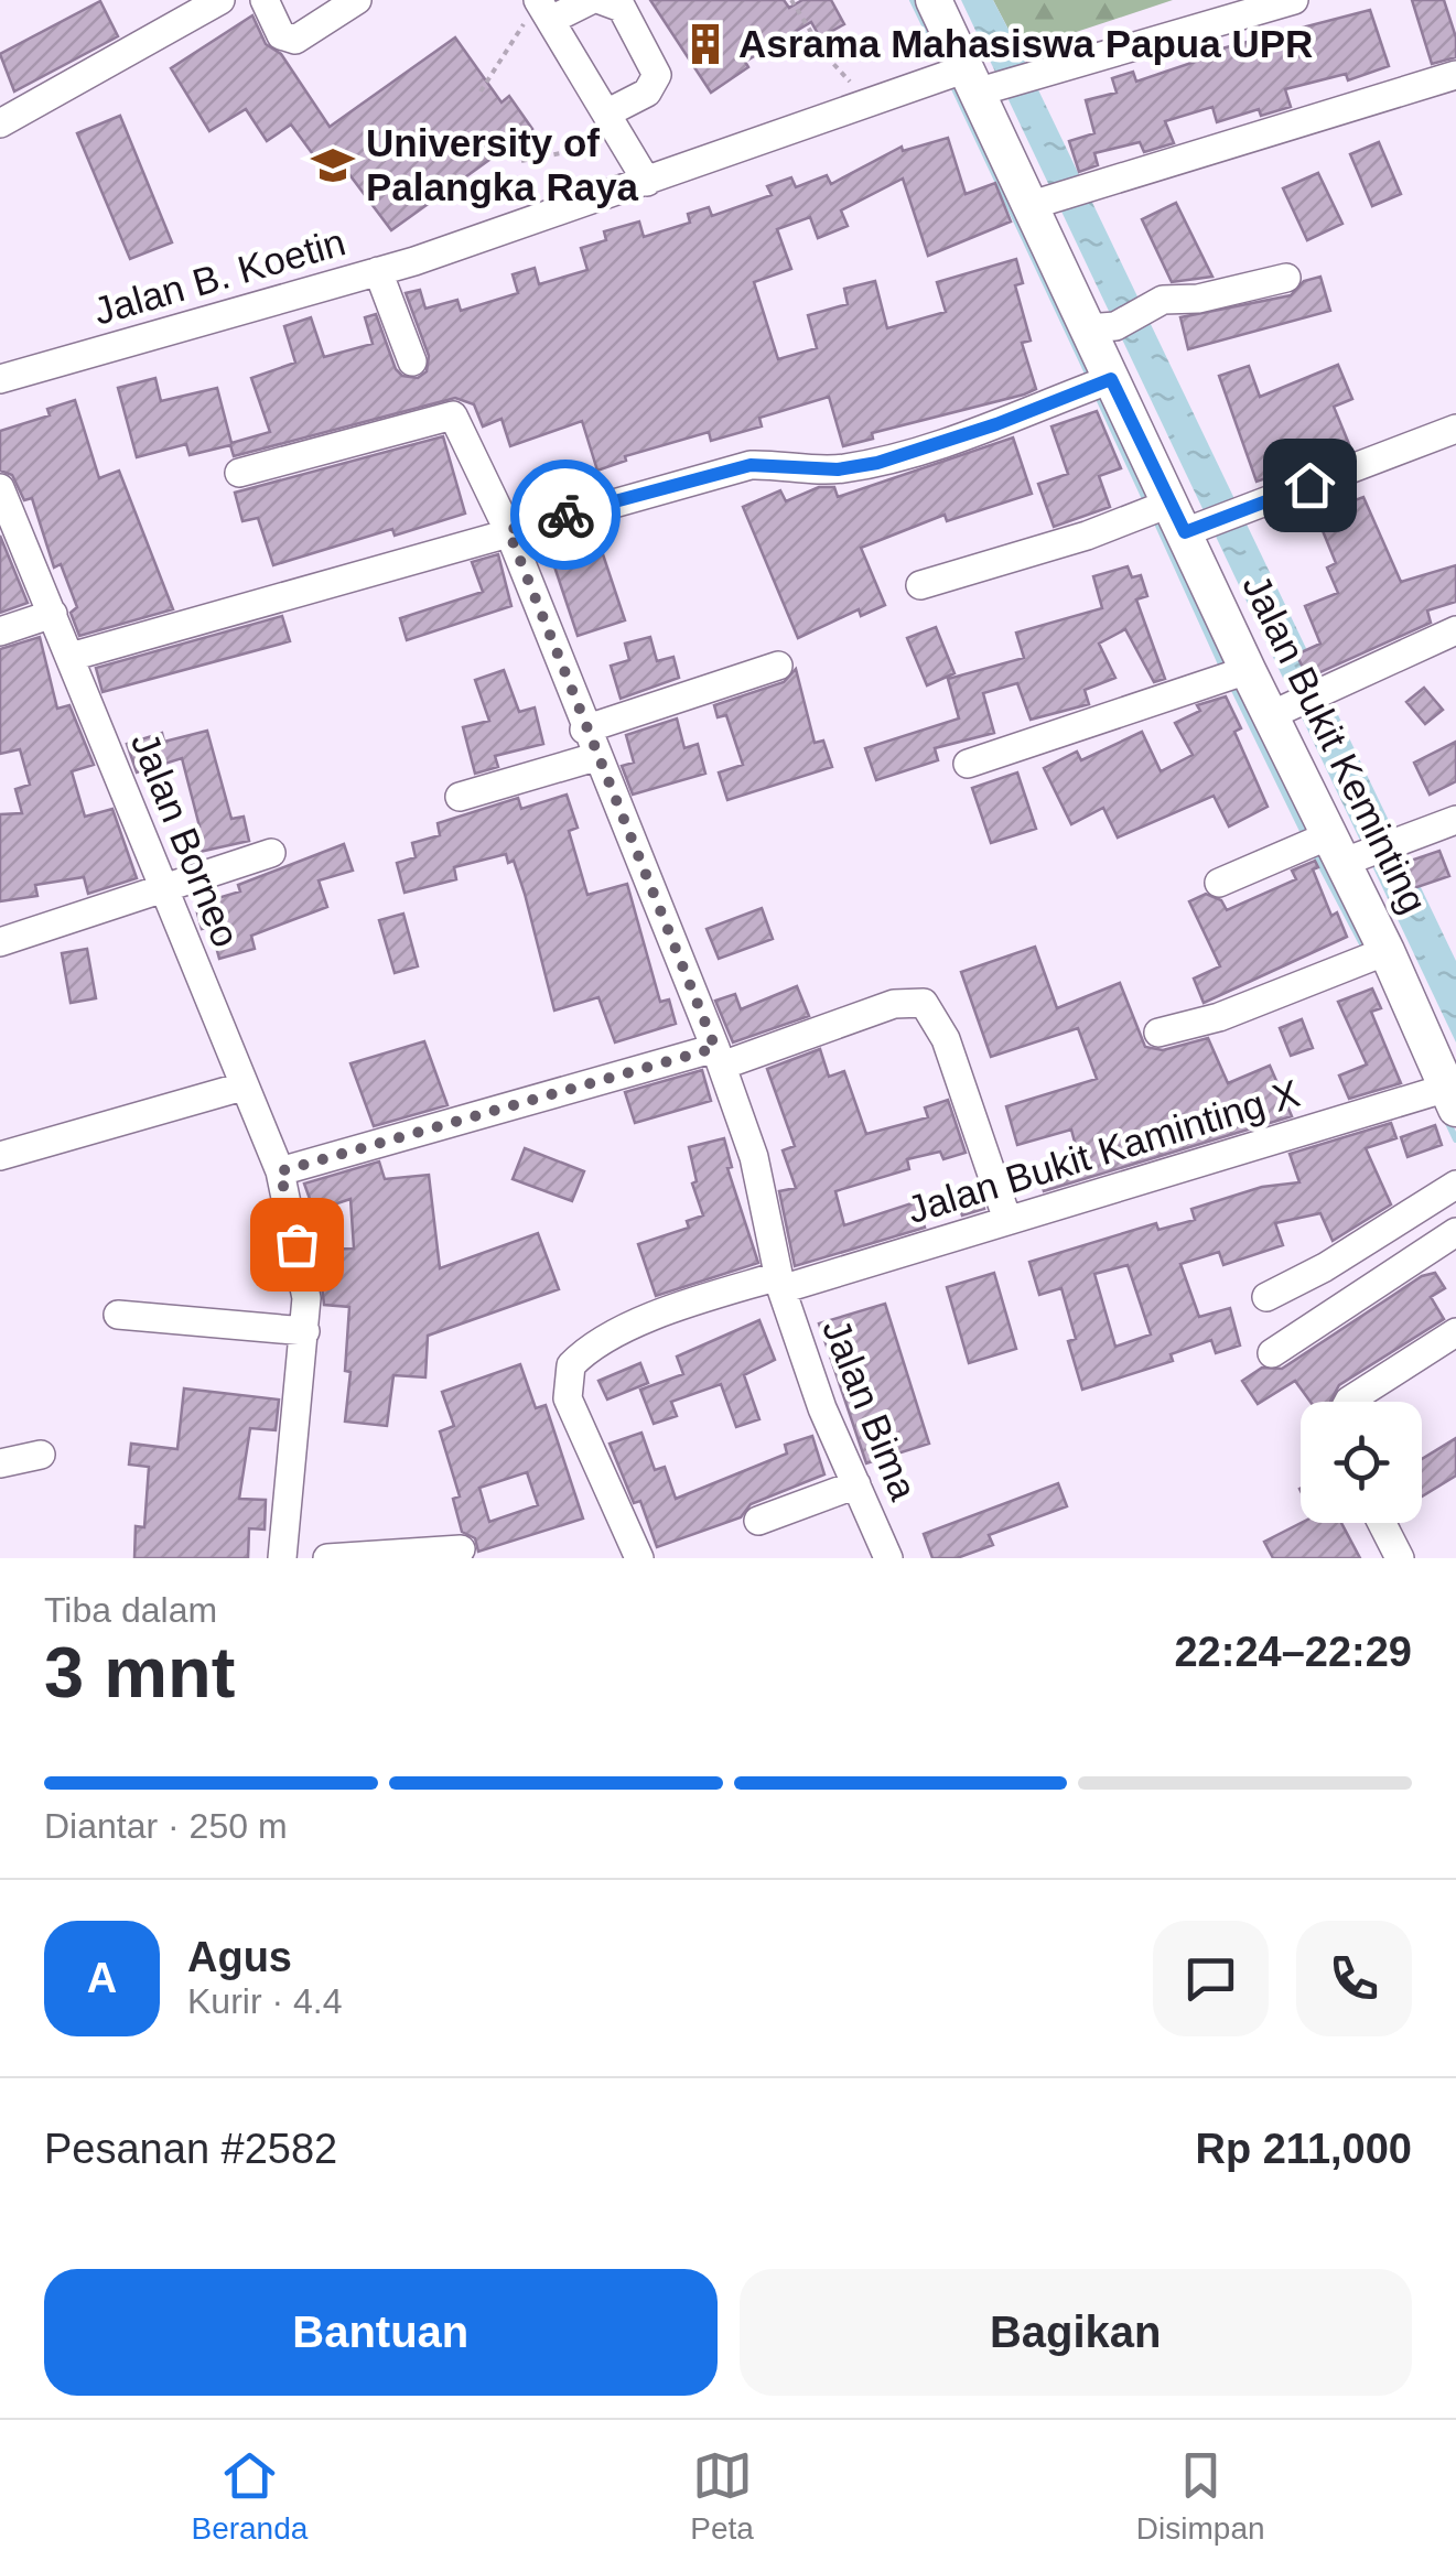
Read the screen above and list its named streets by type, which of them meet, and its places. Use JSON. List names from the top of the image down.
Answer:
{
  "streets": {
    "main road": ["Jalan Bukit Keminting"],
    "street": [
      "Jalan B. Koetin",
      "Jalan Borneo",
      "Jalan Bukit Kaminting X",
      "Jalan Bima"
    ]
  },
  "crossings": [
    ["Jalan B. Koetin", "Jalan Bukit Keminting"],
    ["Jalan Bukit Keminting", "Jalan Bukit Kaminting X"],
    ["Jalan Bukit Kaminting X", "Jalan Bima"]
  ],
  "places": {
    "building": ["Asrama Mahasiswa Papua UPR"],
    "school or university": ["University of Palangka Raya"]
  },
  "page": {
    "heading": ["3 mnt", "Tiba dalam", "22:24–22:29"],
    "panel": [
      "Agus",
      "Kurir · 4.4",
      "Pesanan #2582",
      "Rp 211,000"
    ],
    "bar": "Diantar · 250 m",
    "round": "A",
    "buttons": ["Bantuan", "Bagikan"],
    "tabs": ["Beranda", "Peta", "Disimpan"]
  }
}
